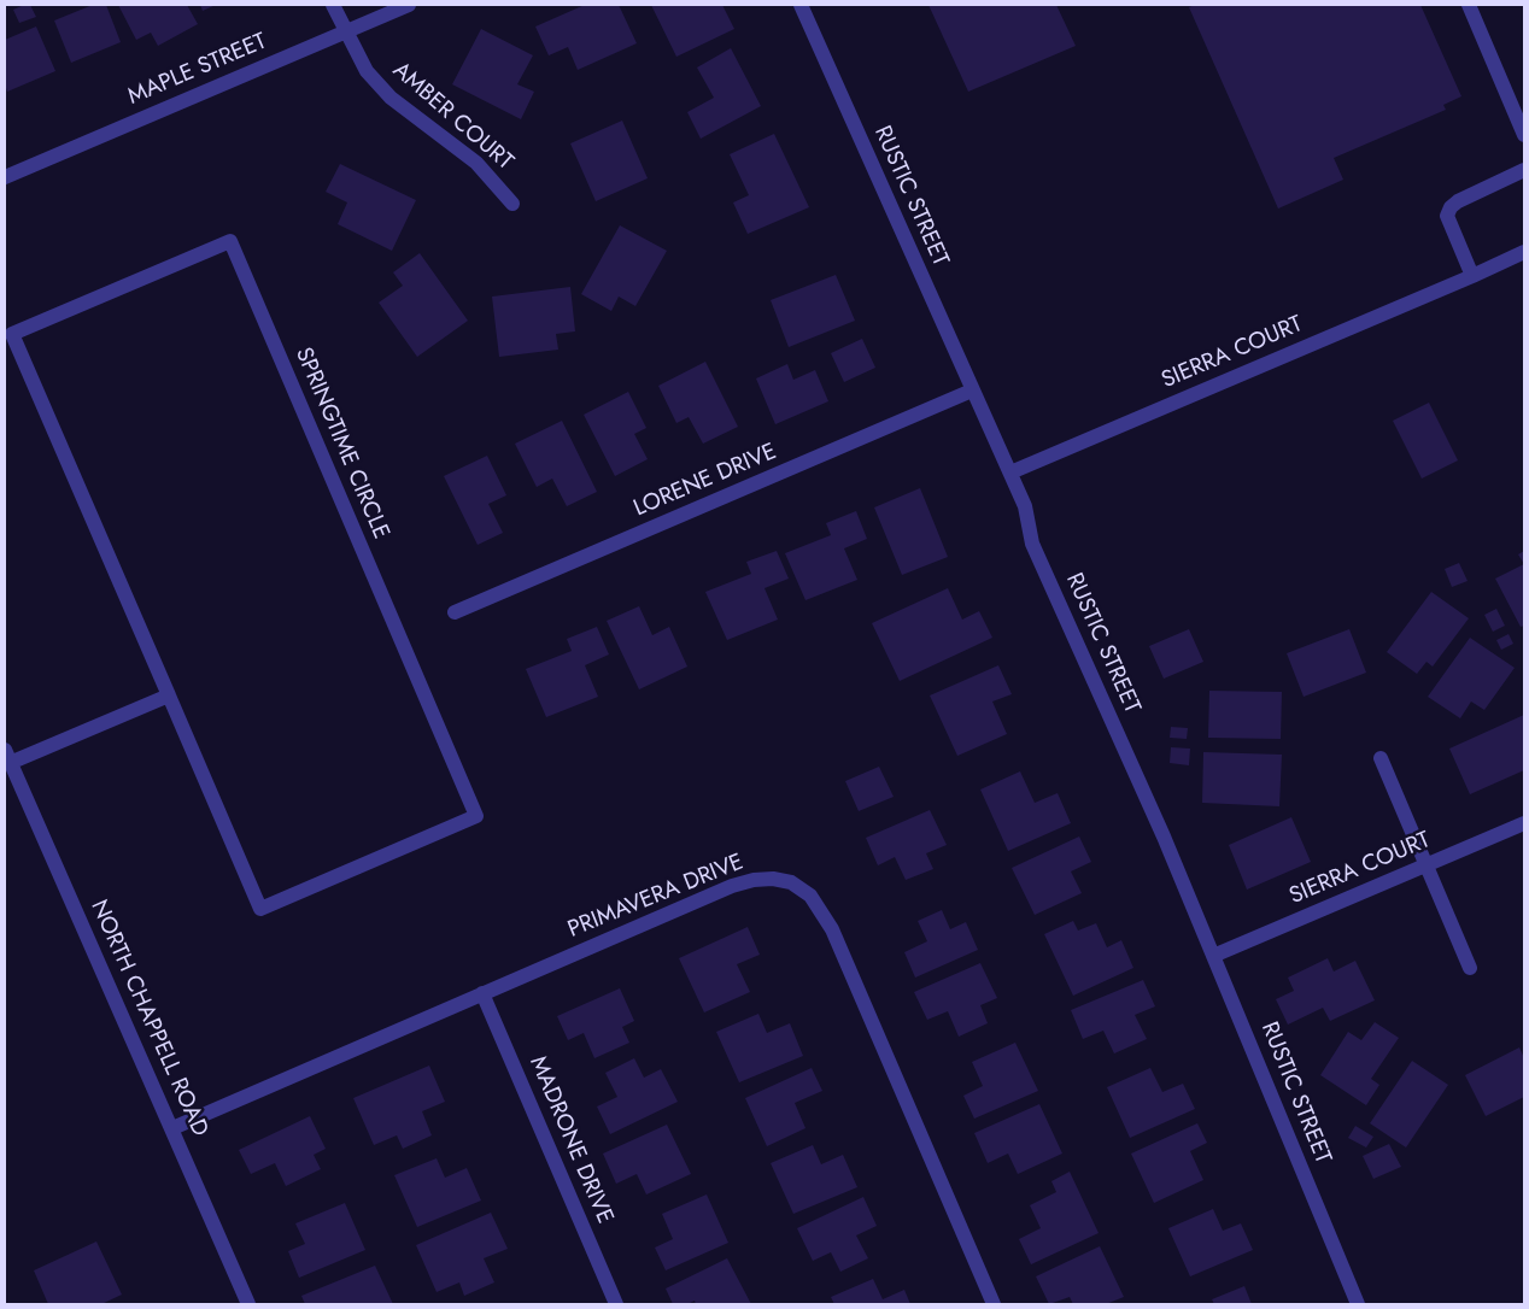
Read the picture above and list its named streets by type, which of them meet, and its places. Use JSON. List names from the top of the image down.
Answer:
{
  "streets": {
    "street": [
      "MAPLE STREET",
      "AMBER COURT",
      "RUSTIC STREET",
      "SIERRA COURT",
      "SPRINGTIME CIRCLE",
      "LORENE DRIVE",
      "PRIMAVERA DRIVE",
      "NORTH CHAPPELL ROAD",
      "MADRONE DRIVE"
    ]
  },
  "crossings": [
    ["MAPLE STREET", "AMBER COURT"],
    ["RUSTIC STREET", "SIERRA COURT"],
    ["RUSTIC STREET", "LORENE DRIVE"],
    ["PRIMAVERA DRIVE", "NORTH CHAPPELL ROAD"],
    ["PRIMAVERA DRIVE", "MADRONE DRIVE"]
  ]
}
